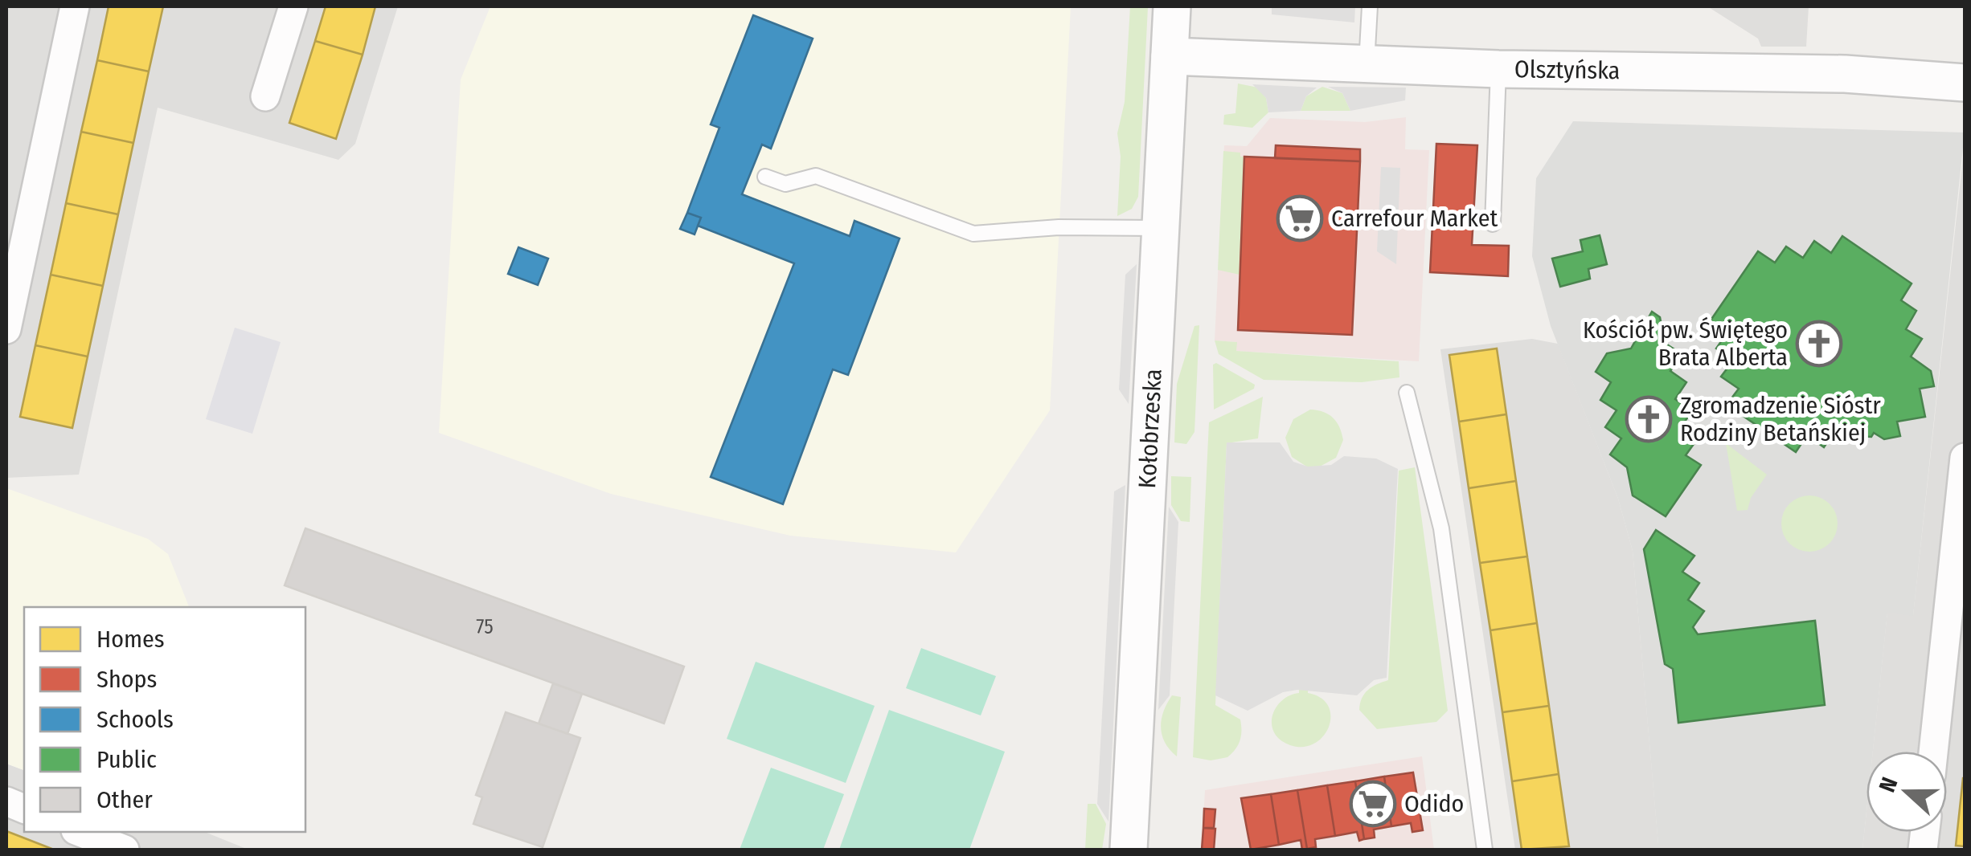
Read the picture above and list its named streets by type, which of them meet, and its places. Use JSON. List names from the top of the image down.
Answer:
{
  "streets": {
    "street": ["Olsztyńska", "Kołobrzeska"]
  },
  "crossings": [
    ["Olsztyńska", "Kołobrzeska"]
  ],
  "places": {
    "supermarket": ["Carrefour Market", "Odido"],
    "church": ["Kościół pw. Świętego Brata Alberta", "Zgromadzenie Sióstr Rodziny Betańskiej"]
  },
  "house_numbers": ["75"],
  "legend": [
    "Homes",
    "Shops",
    "Schools",
    "Public",
    "Other"
  ],
  "north": "left"
}
